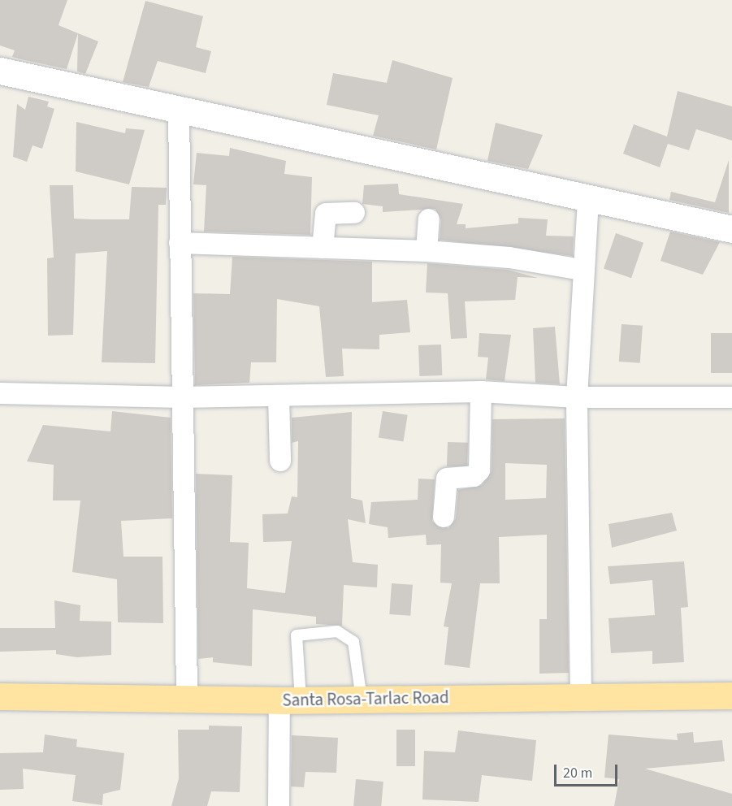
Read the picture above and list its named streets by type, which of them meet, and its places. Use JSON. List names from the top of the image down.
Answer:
{
  "streets": {
    "highway": ["Santa Rosa-Tarlac Road"]
  },
  "scale_bar": "20 m"
}
